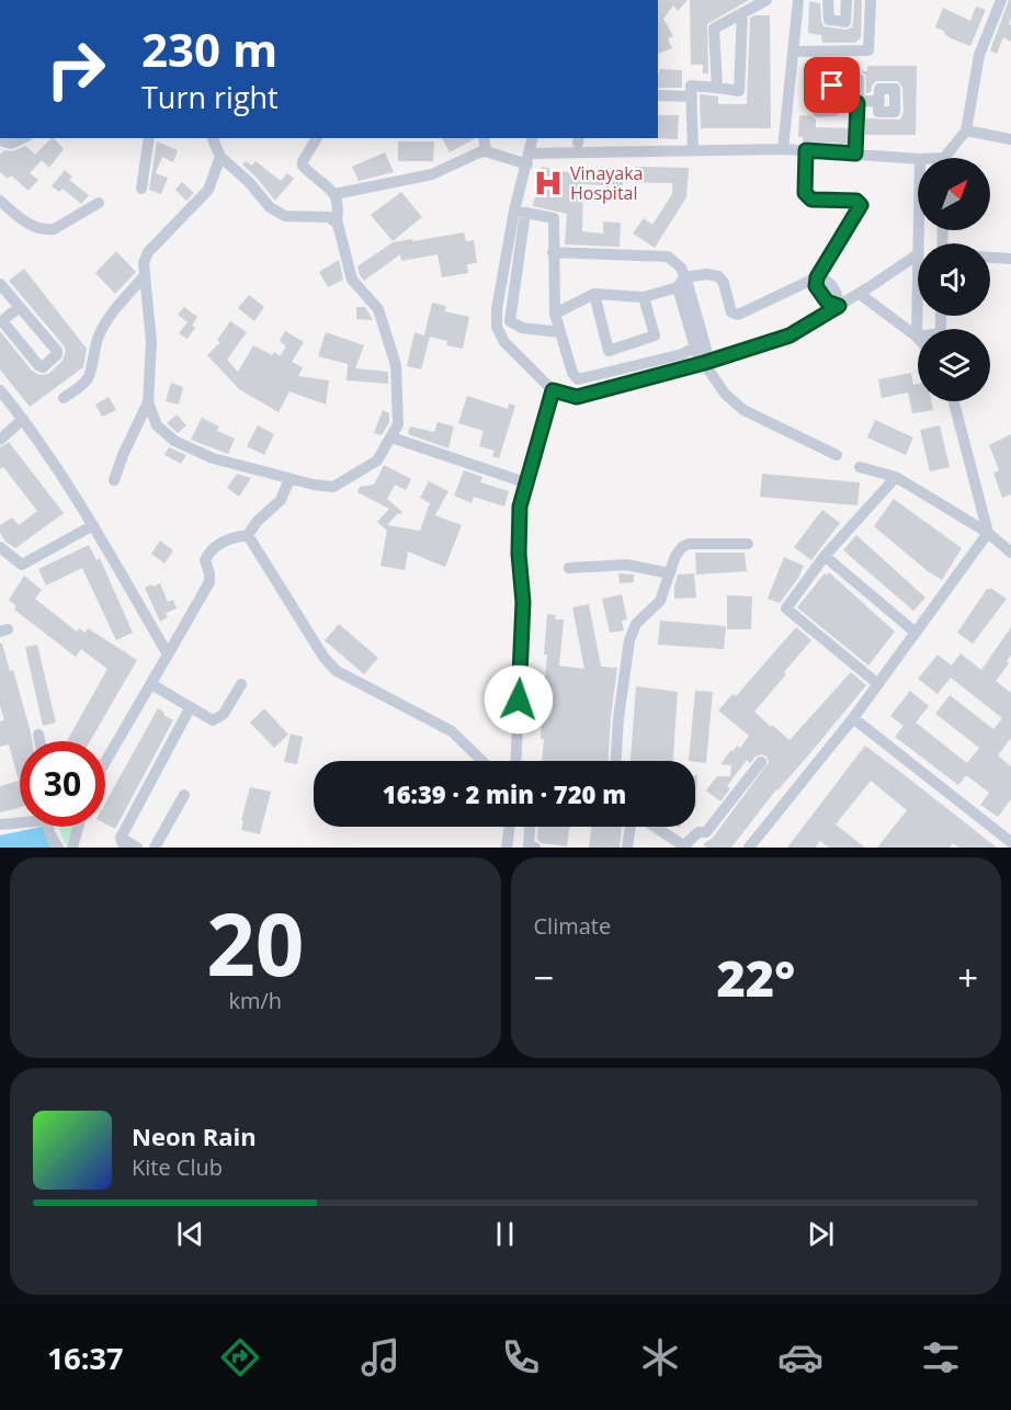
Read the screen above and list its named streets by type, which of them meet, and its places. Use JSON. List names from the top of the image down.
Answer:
{
  "places": {
    "hospital": ["Vinayaka Hospital"]
  },
  "north": "top right",
  "page": {
    "turn": ["230 m", "Turn right"],
    "limit": "30",
    "trip": "16:39 · 2 min · 720 m",
    "tile": [
      ["20", "km/h"],
      "Climate"
    ],
    "heat": ["−", "22°", "+"],
    "song": ["Neon Rain", "Kite Club"],
    "tabs": "16:37"
  }
}
